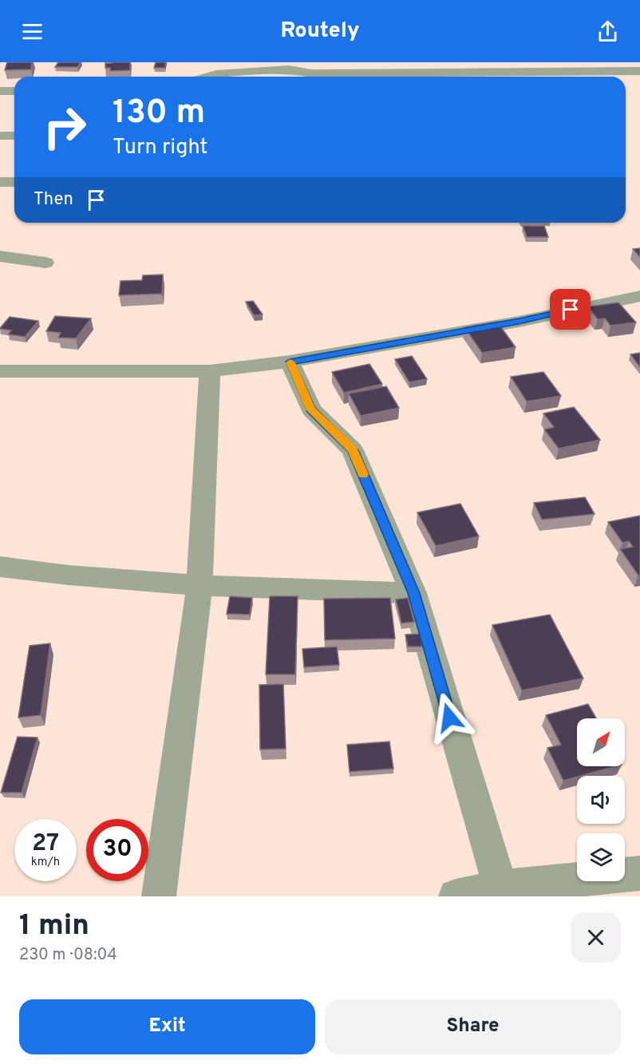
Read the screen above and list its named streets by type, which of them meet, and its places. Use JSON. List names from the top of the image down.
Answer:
{
  "north": "top right",
  "page": {
    "header": "Routely",
    "turn": ["130 m", "Turn right"],
    "then": "Then",
    "speed": "27 km/h",
    "limit": "30",
    "heading": ["1 min", "230 m · 08:04"],
    "buttons": ["Exit", "Share"]
  }
}
